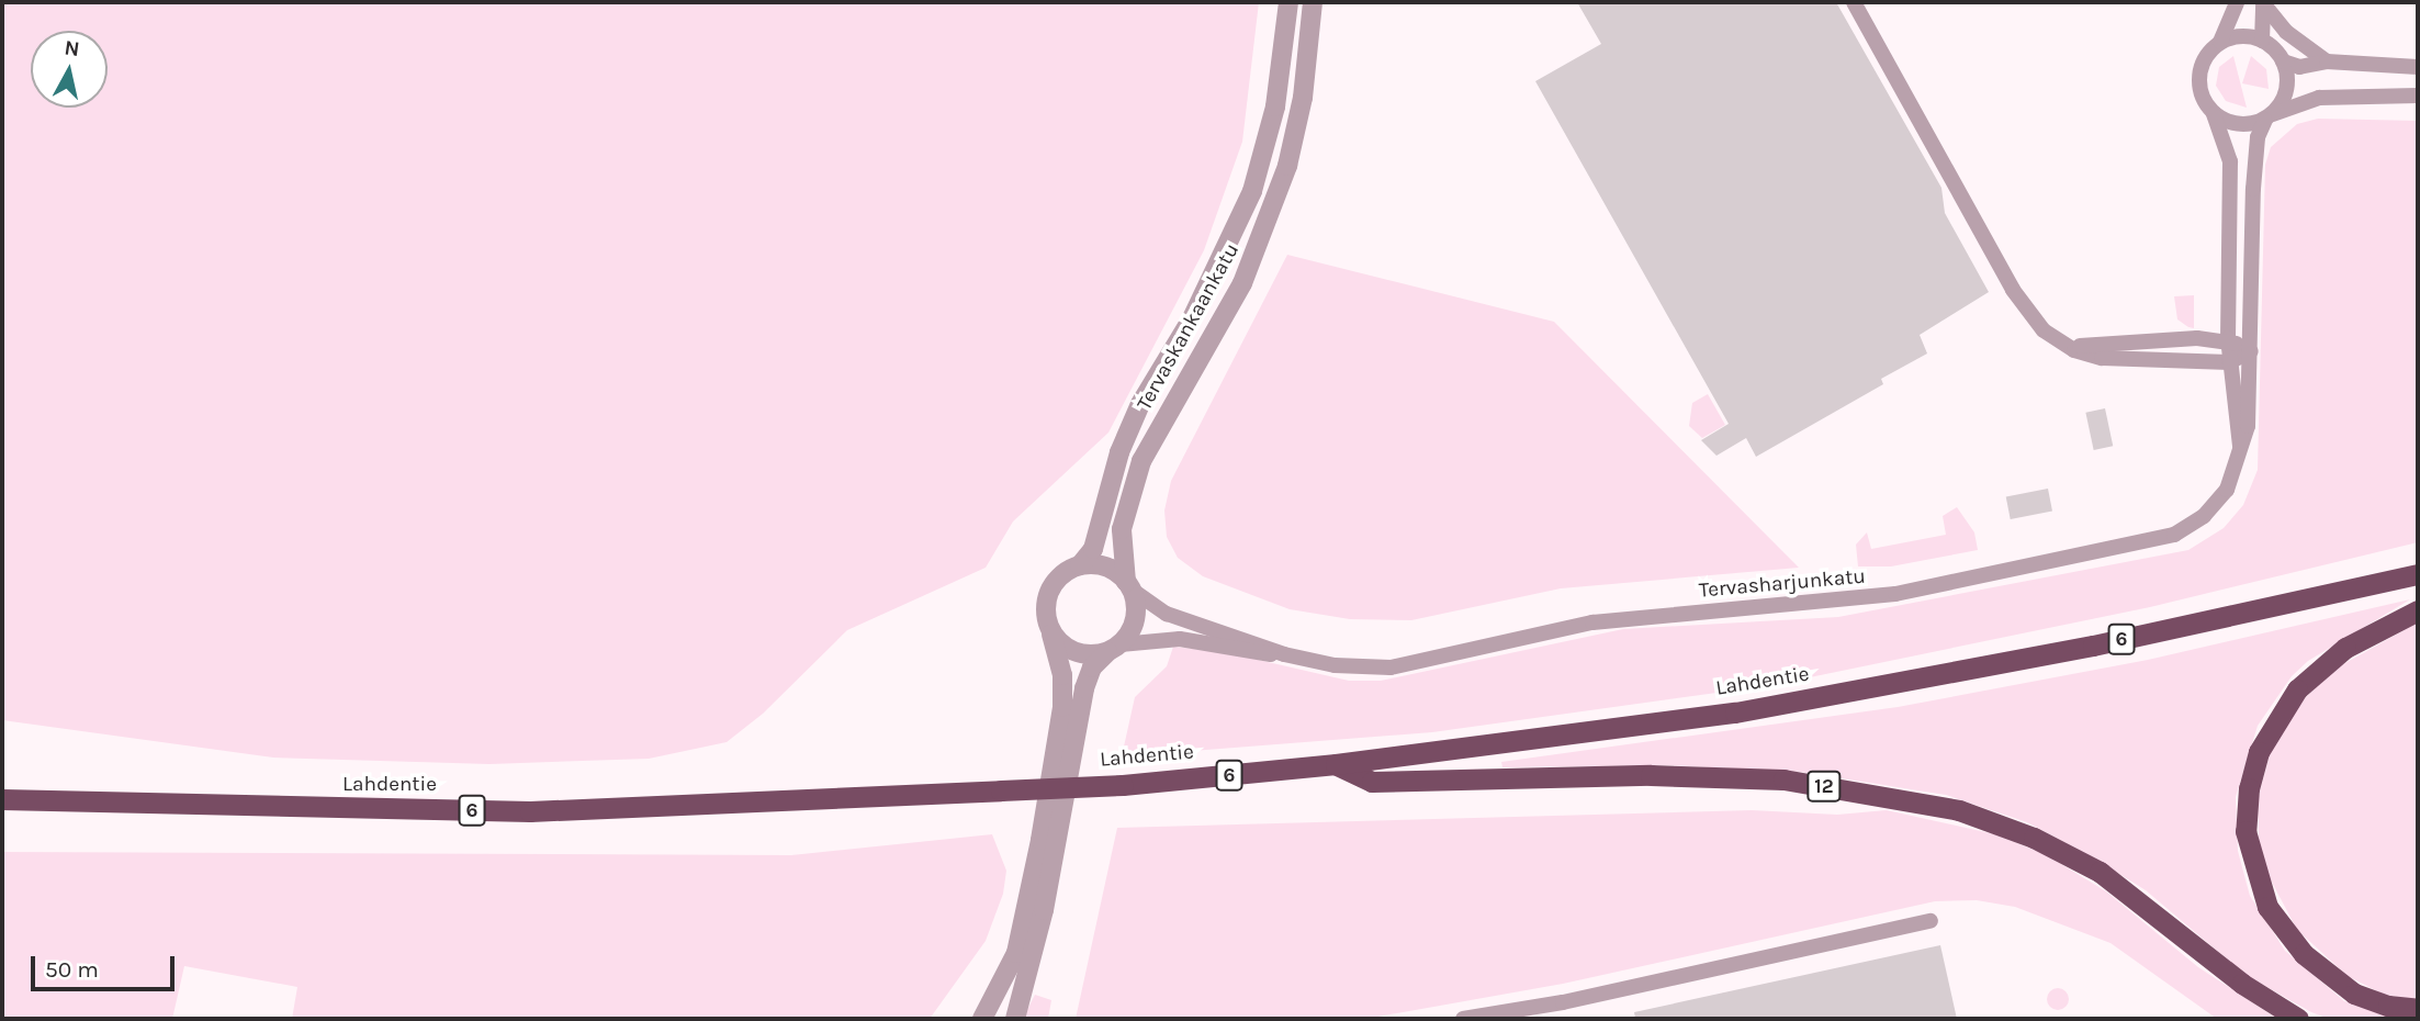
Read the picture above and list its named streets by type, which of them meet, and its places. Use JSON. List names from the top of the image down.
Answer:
{
  "streets": {
    "highway": ["6", "Lahdentie", "12"],
    "street": ["Tervaskankaankatu", "Tervasharjunkatu"]
  },
  "crossings": [
    ["Tervaskankaankatu", "Tervasharjunkatu"],
    ["Lahdentie", "12"]
  ],
  "scale_bar": "50 m",
  "north": "top"
}
